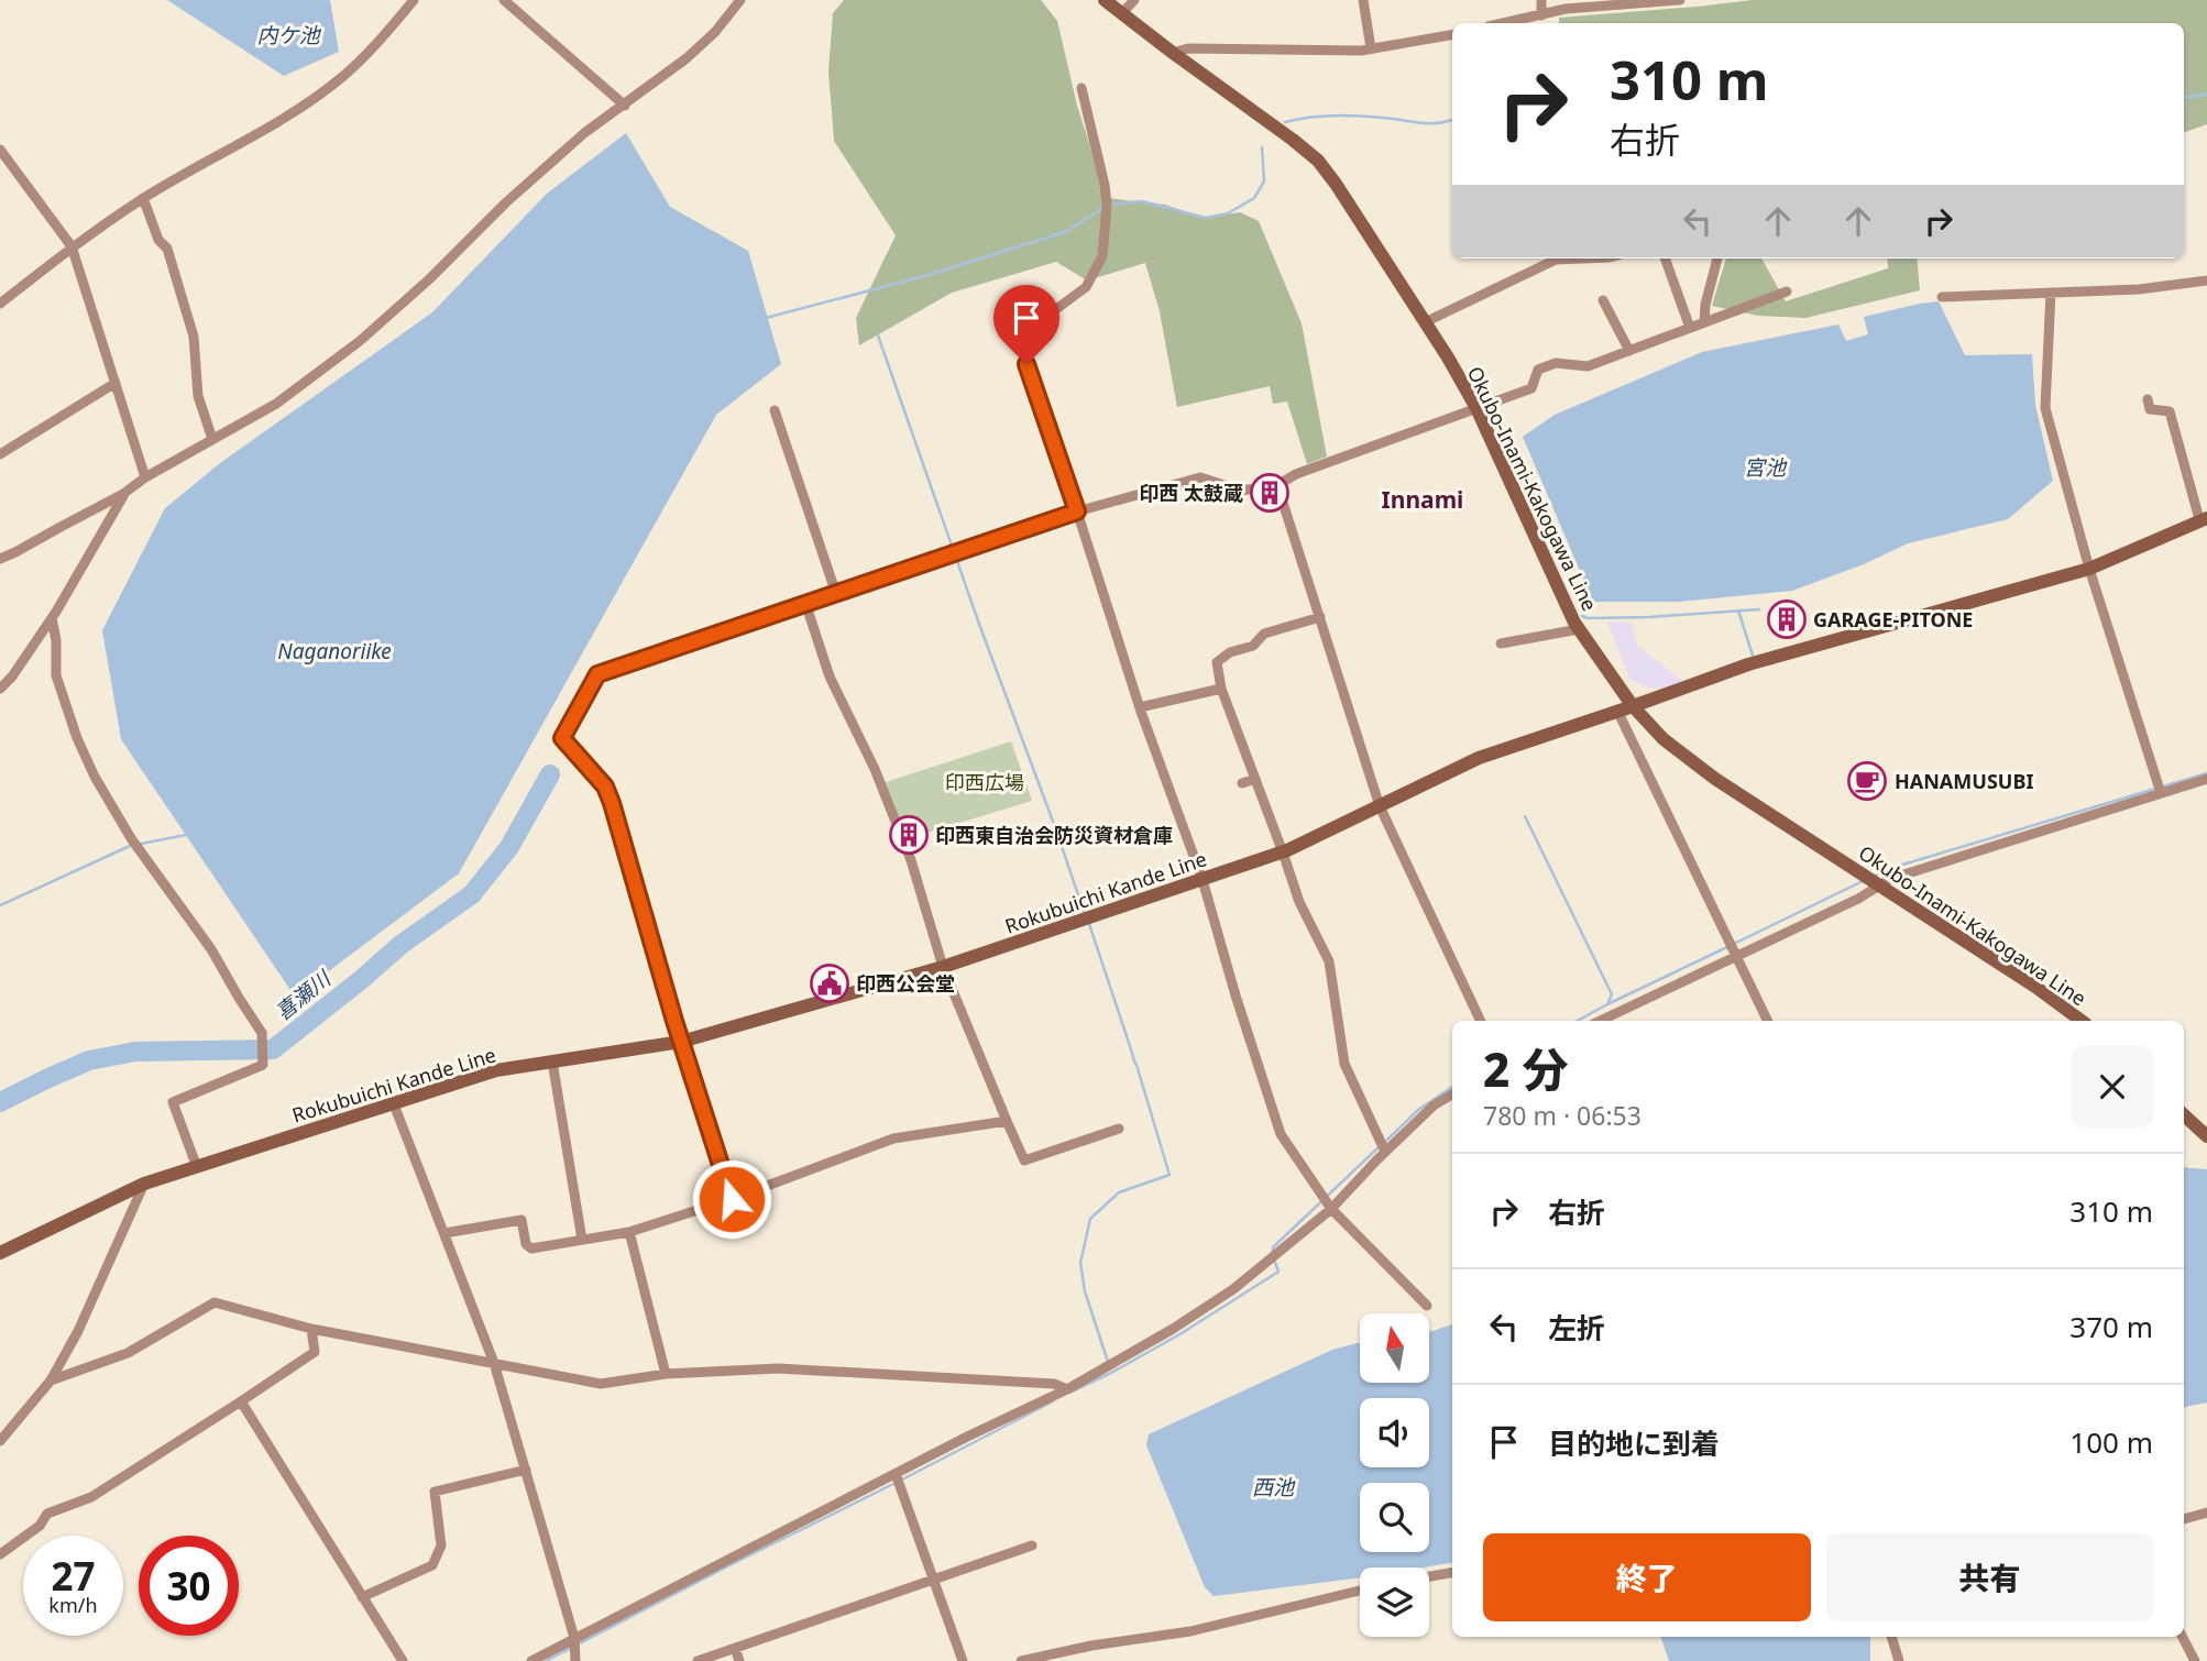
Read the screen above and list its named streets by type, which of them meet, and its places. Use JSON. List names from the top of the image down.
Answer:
{
  "streets": {
    "main road": ["Okubo-Inami-Kakogawa Line", "Rokubuichi Kande Line"]
  },
  "crossings": [
    ["Okubo-Inami-Kakogawa Line", "Rokubuichi Kande Line"]
  ],
  "districts": ["Innami"],
  "water": [
    "内ケ池",
    "宮池",
    "Naganoriike",
    "喜瀬川",
    "西池"
  ],
  "parks": ["印西広場"],
  "places": {
    "building": ["印西 太鼓蔵", "GARAGE-PITONE", "印西東自治会防災資材倉庫"],
    "cafe": ["HANAMUSUBI"],
    "public building": ["印西公会堂"]
  },
  "north": "top",
  "page": {
    "turn": ["310 m", "右折"],
    "heading": ["2 分", "780 m · 06:53"],
    "list": [
      {
        "name": "右折",
        "value": "310 m"
      },
      {
        "name": "左折",
        "value": "370 m"
      },
      {
        "name": "目的地に到着",
        "value": "100 m"
      }
    ],
    "buttons": ["終了", "共有"],
    "speed": "27 km/h",
    "limit": "30"
  }
}
